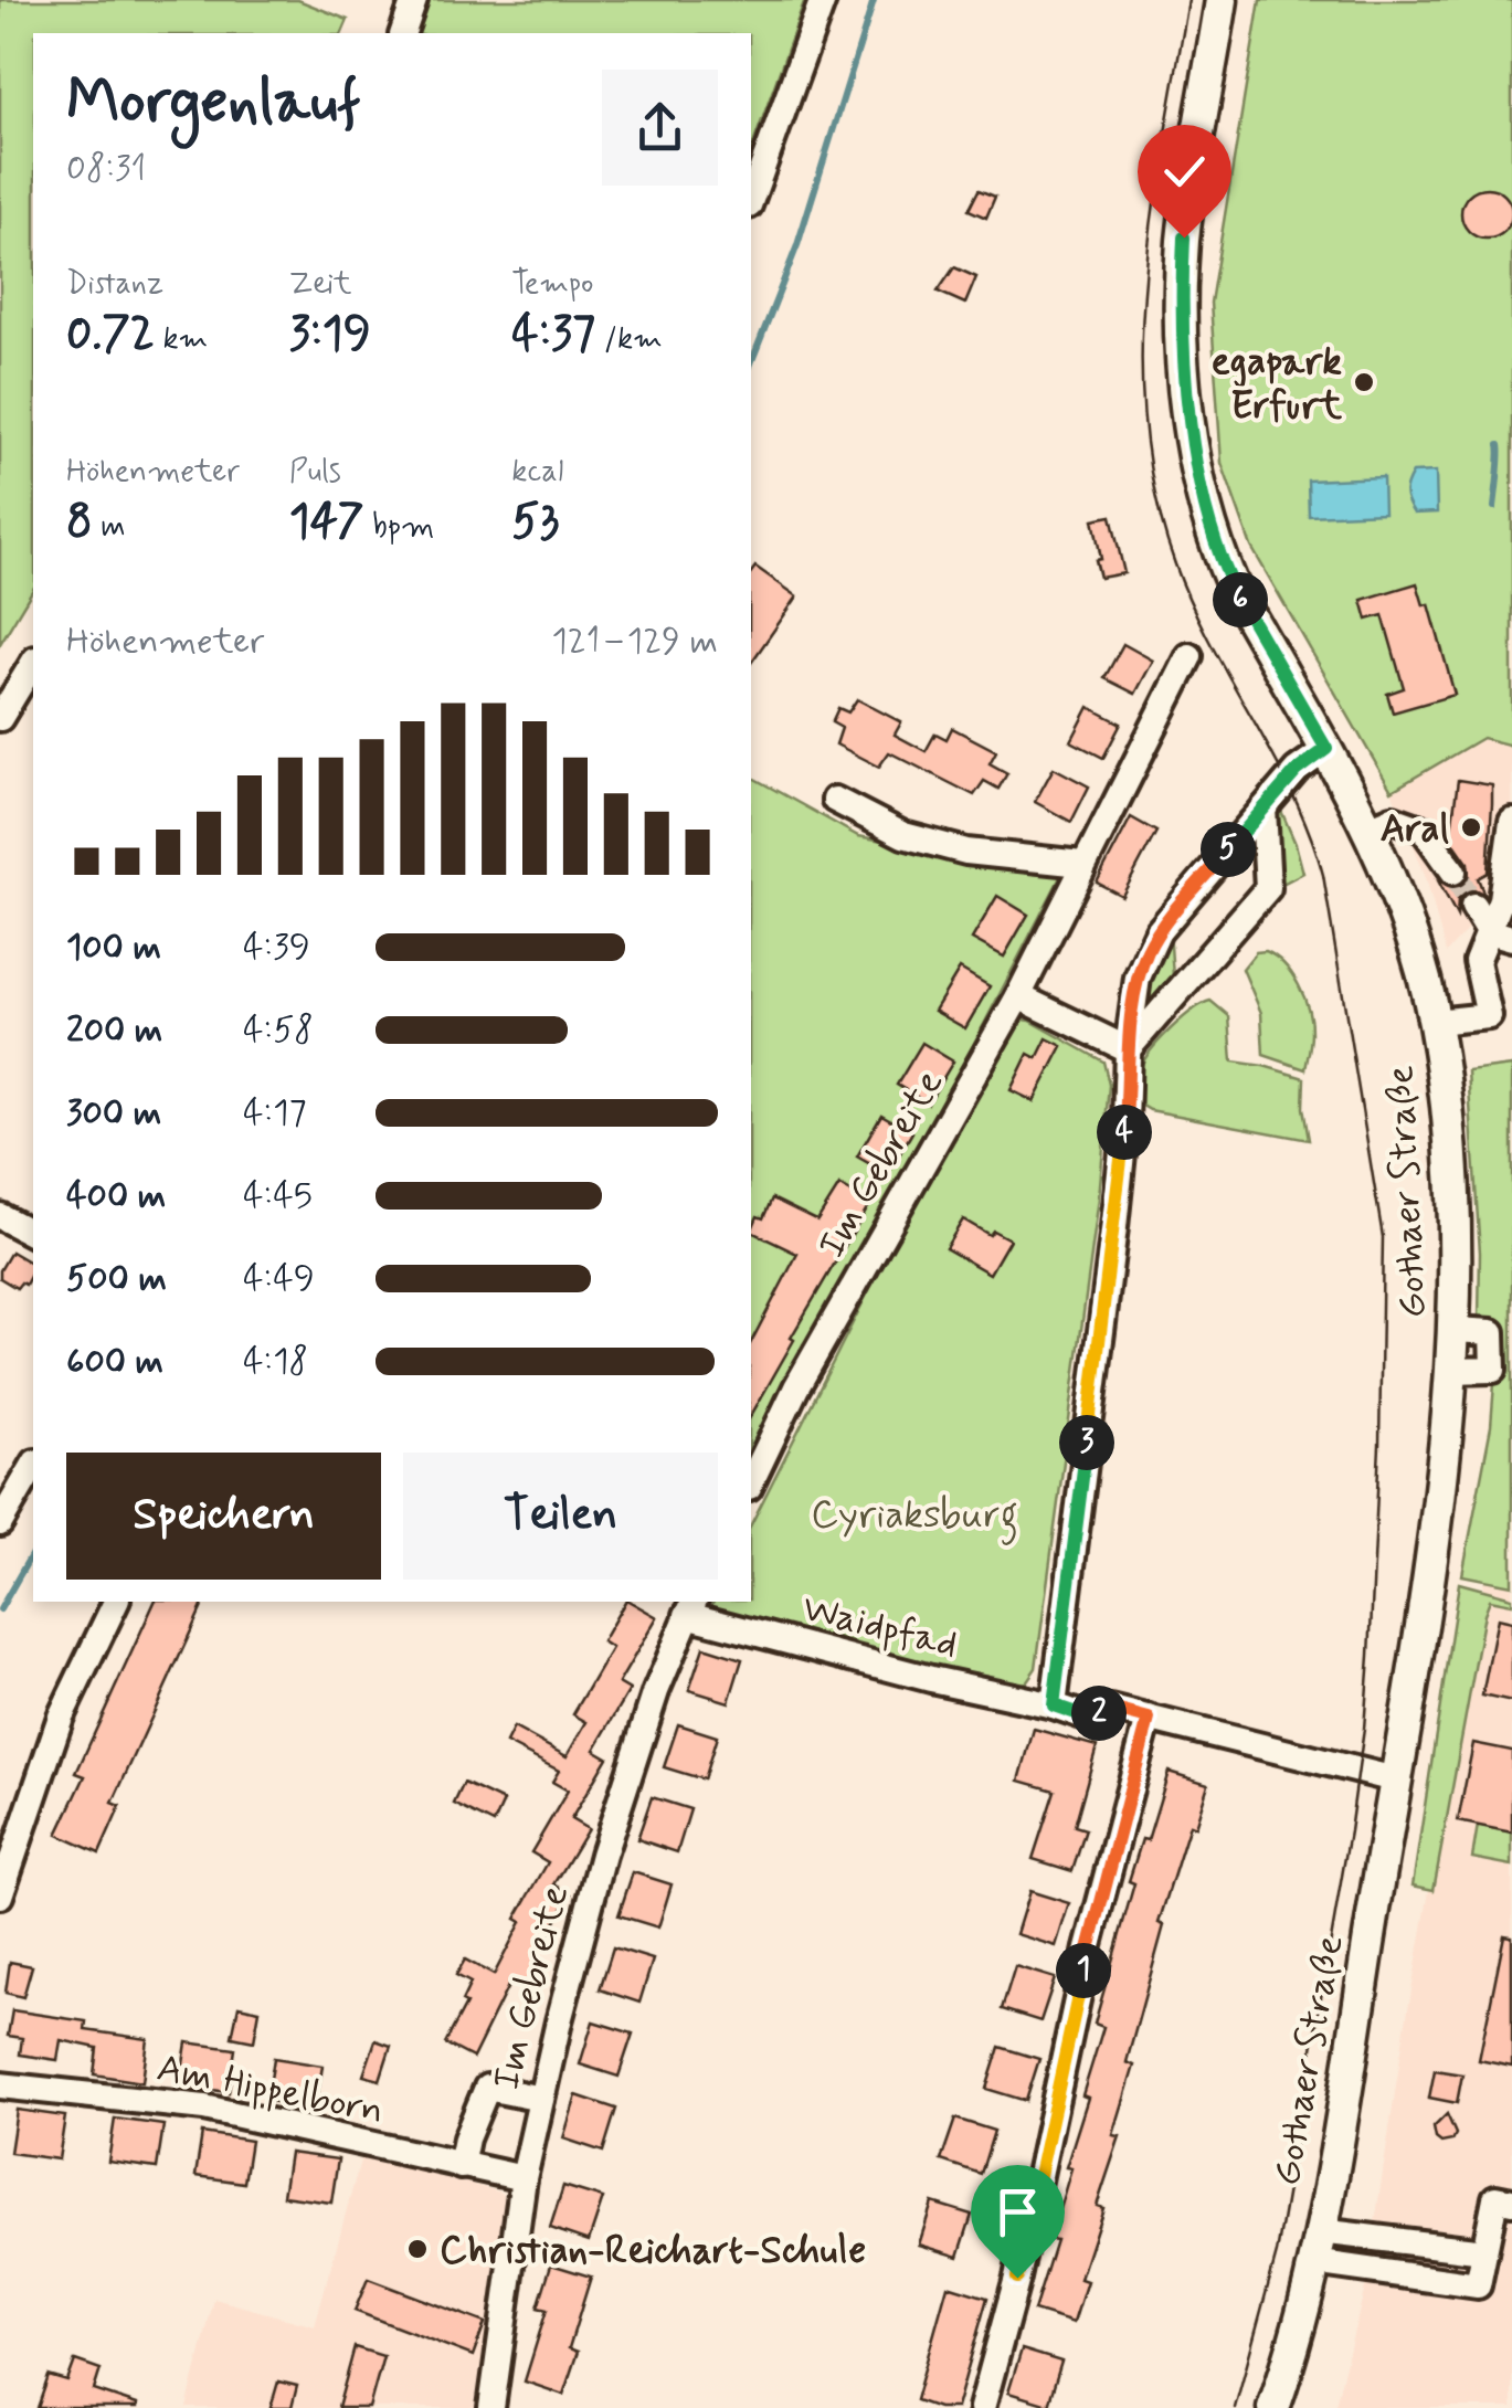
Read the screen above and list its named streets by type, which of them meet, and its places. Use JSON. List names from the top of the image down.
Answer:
{
  "streets": {
    "main road": ["Gothaer Straße"],
    "street": ["Im Gebreite", "Waidpfad", "Am Hippelborn"]
  },
  "crossings": [
    ["Im Gebreite", "Waidpfad"],
    ["Im Gebreite", "Am Hippelborn"]
  ],
  "parks": ["Cyriaksburg"],
  "places": ["egapark Erfurt", "Aral", "Christian-Reichart-Schule"],
  "page": {
    "heading": ["Morgenlauf", "08:31"],
    "stats": [
      ["Distanz", "0.72 km"],
      ["Zeit", "3:19"],
      ["Tempo", "4:37 /km"],
      ["Höhenmeter", "8 m"],
      ["Puls", "147 bpm"],
      ["kcal", "53"]
    ],
    "pins": [
      "6",
      "5",
      "4",
      "3",
      "2",
      "1"
    ],
    "chart": ["Höhenmeter", "121–129 m"],
    "list": [
      {
        "name": "100 m",
        "note": "4:39"
      },
      {
        "name": "200 m",
        "note": "4:58"
      },
      {
        "name": "300 m",
        "note": "4:17"
      },
      {
        "name": "400 m",
        "note": "4:45"
      },
      {
        "name": "500 m",
        "note": "4:49"
      },
      {
        "name": "600 m",
        "note": "4:18"
      }
    ],
    "buttons": ["Speichern", "Teilen"]
  }
}
